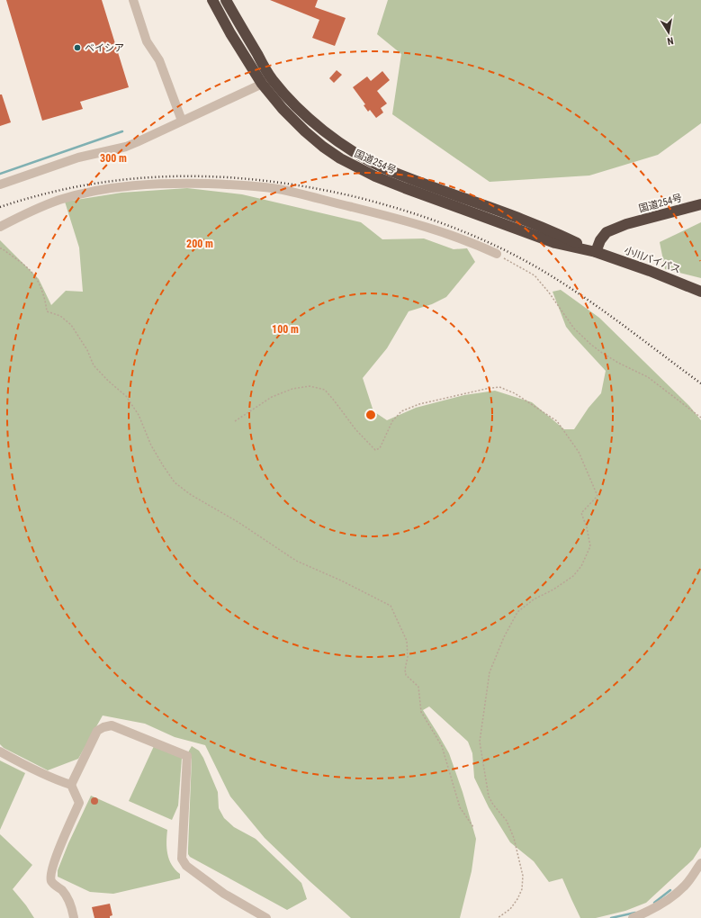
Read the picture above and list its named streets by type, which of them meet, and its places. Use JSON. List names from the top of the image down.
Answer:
{
  "streets": {
    "highway": ["国道254号", "小川バイパス"]
  },
  "crossings": [
    ["国道254号", "小川バイパス"]
  ],
  "places": ["ベイシア"],
  "north": "bottom",
  "rings": ["300 m", "200 m", "100 m"]
}
